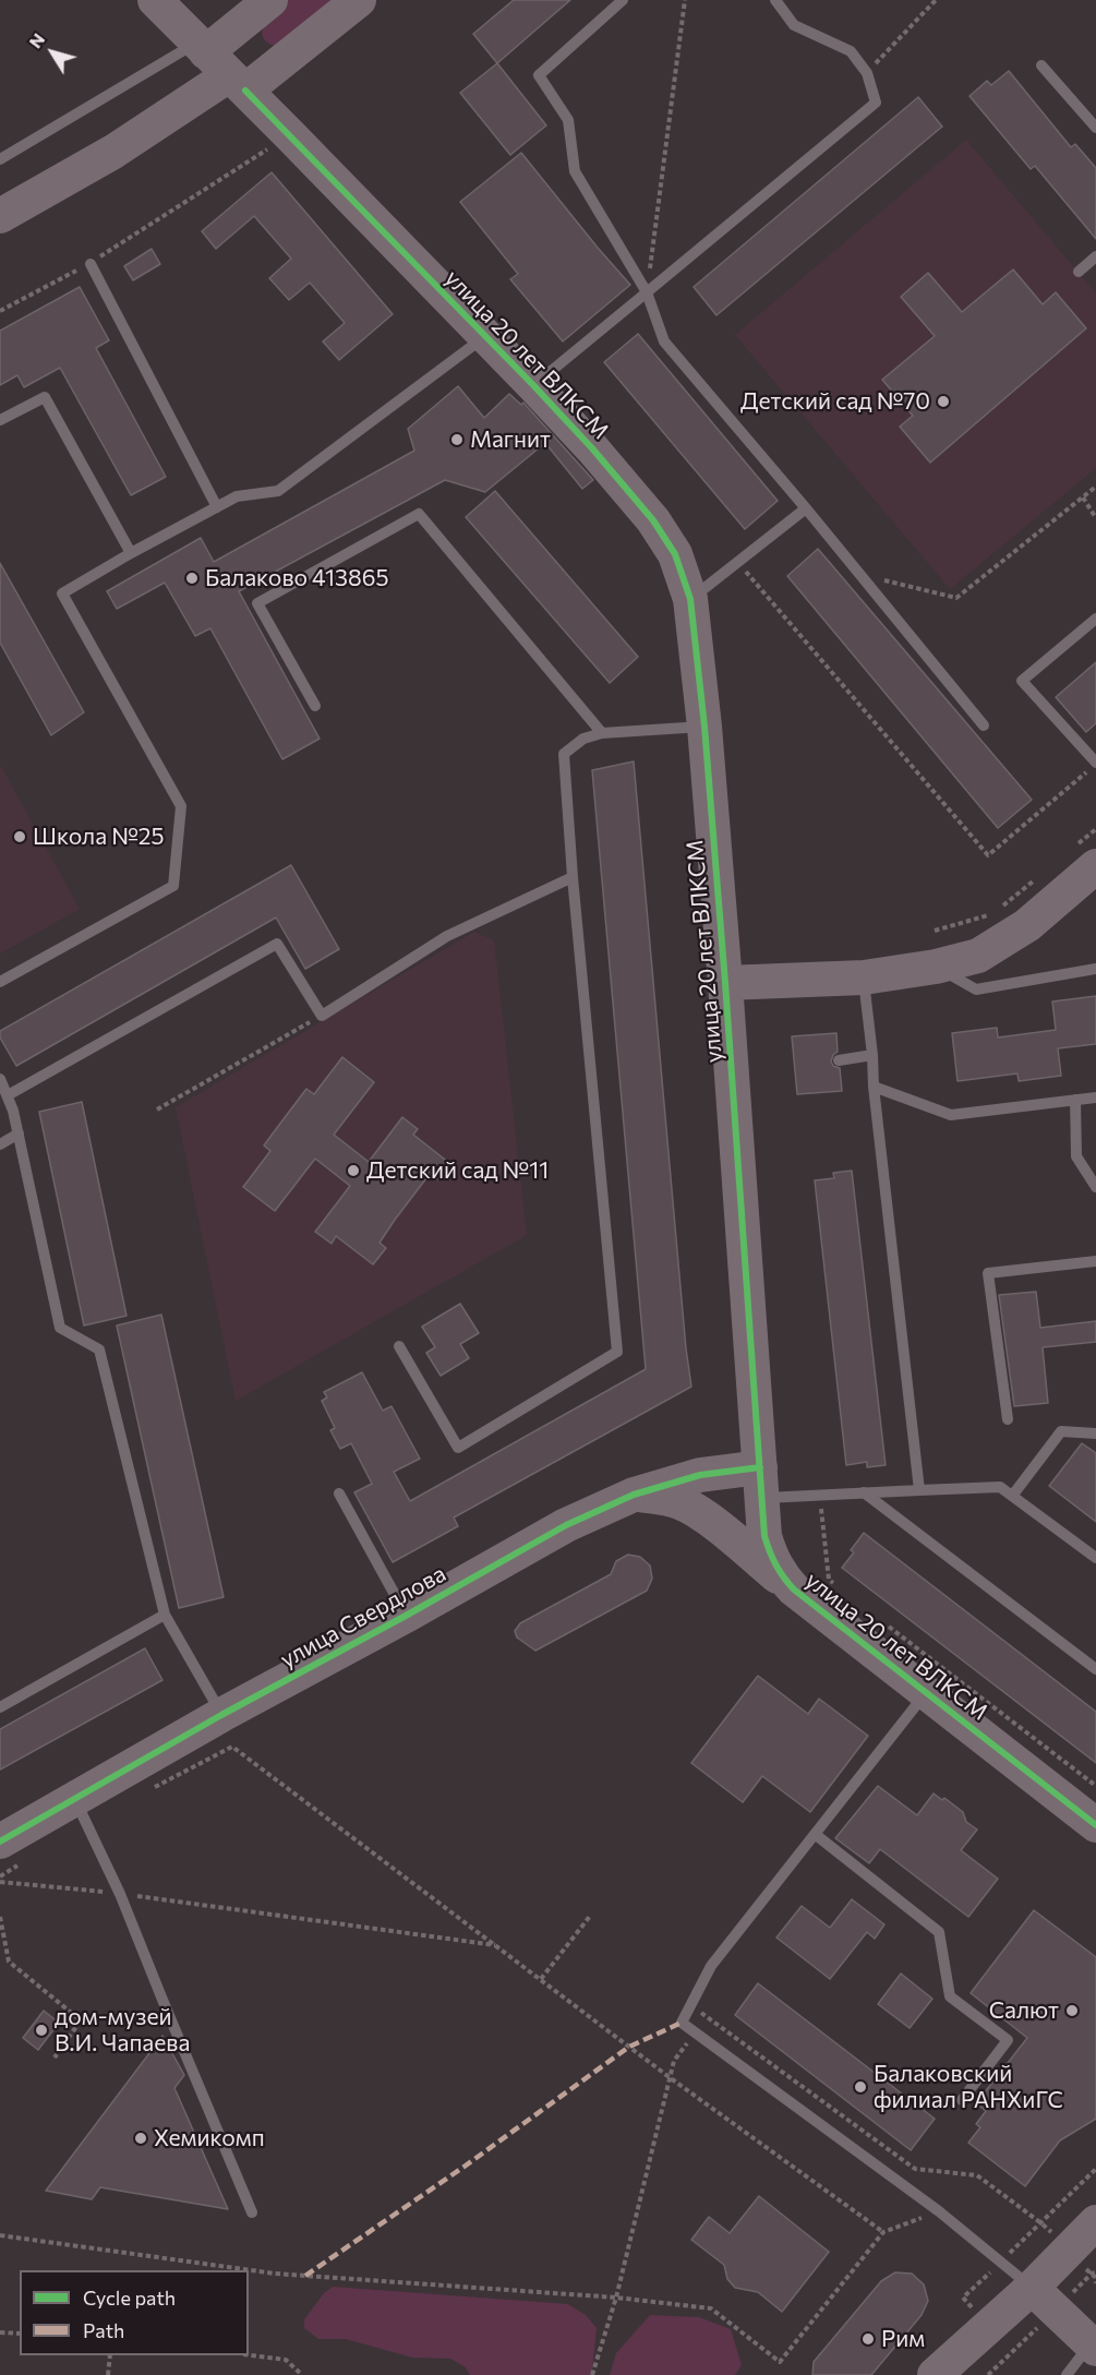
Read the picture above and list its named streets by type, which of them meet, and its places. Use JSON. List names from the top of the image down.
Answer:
{
  "streets": {
    "street": ["улица 20 лет ВЛКСМ", "улица Свердлова"]
  },
  "crossings": [
    ["улица 20 лет ВЛКСМ", "улица Свердлова"]
  ],
  "places": [
    "Детский сад №70",
    "Магнит",
    "Балаково 413865",
    "Школа №25",
    "Детский сад №11",
    "Салют",
    "дом-музей В.И. Чапаева",
    "Балаковский филиал РАНХиГС",
    "Хемикомп",
    "Рим"
  ],
  "legend": ["Cycle path", "Path"],
  "north": "top left"
}
